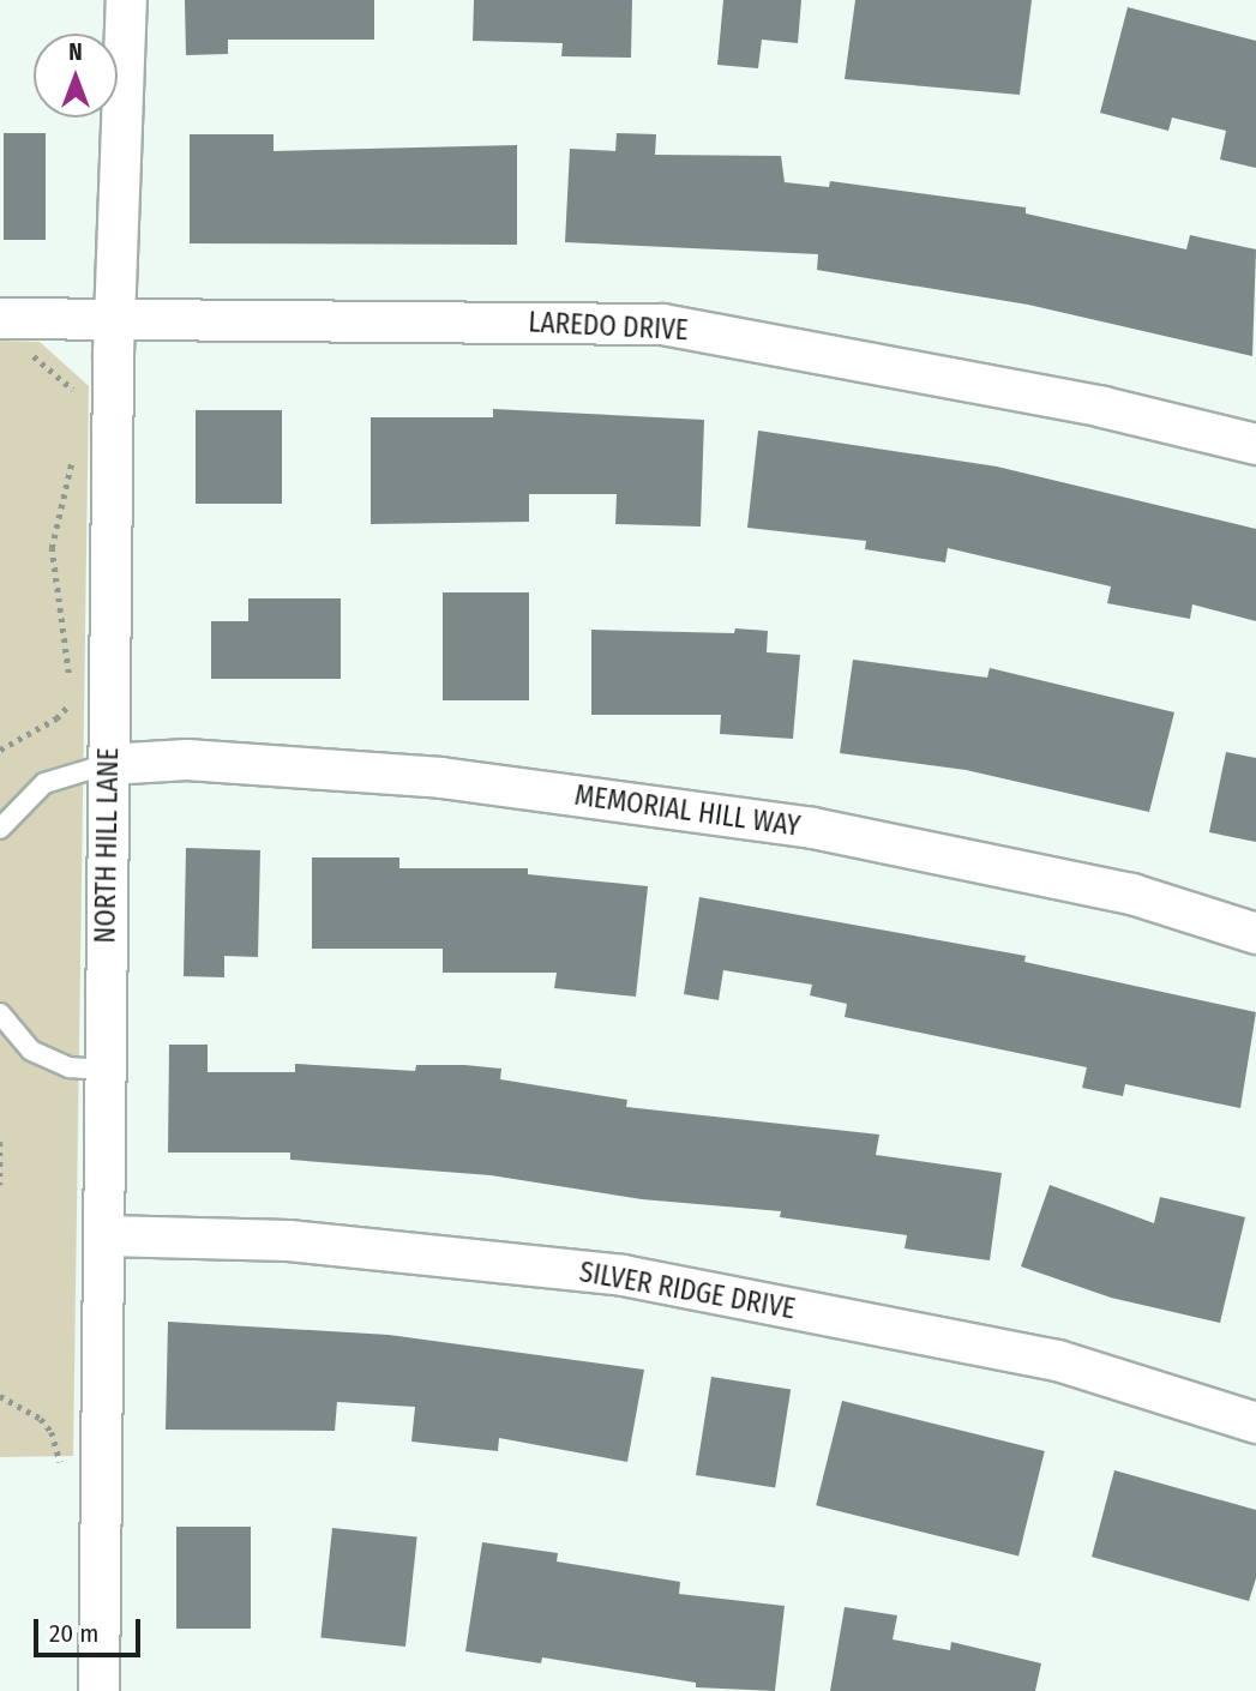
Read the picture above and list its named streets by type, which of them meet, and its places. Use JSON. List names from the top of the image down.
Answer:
{
  "streets": {
    "street": [
      "LAREDO DRIVE",
      "MEMORIAL HILL WAY",
      "NORTH HILL LANE",
      "SILVER RIDGE DRIVE"
    ]
  },
  "crossings": [
    ["LAREDO DRIVE", "NORTH HILL LANE"],
    ["MEMORIAL HILL WAY", "NORTH HILL LANE"],
    ["NORTH HILL LANE", "SILVER RIDGE DRIVE"]
  ],
  "scale_bar": "20 m",
  "north": "top"
}
